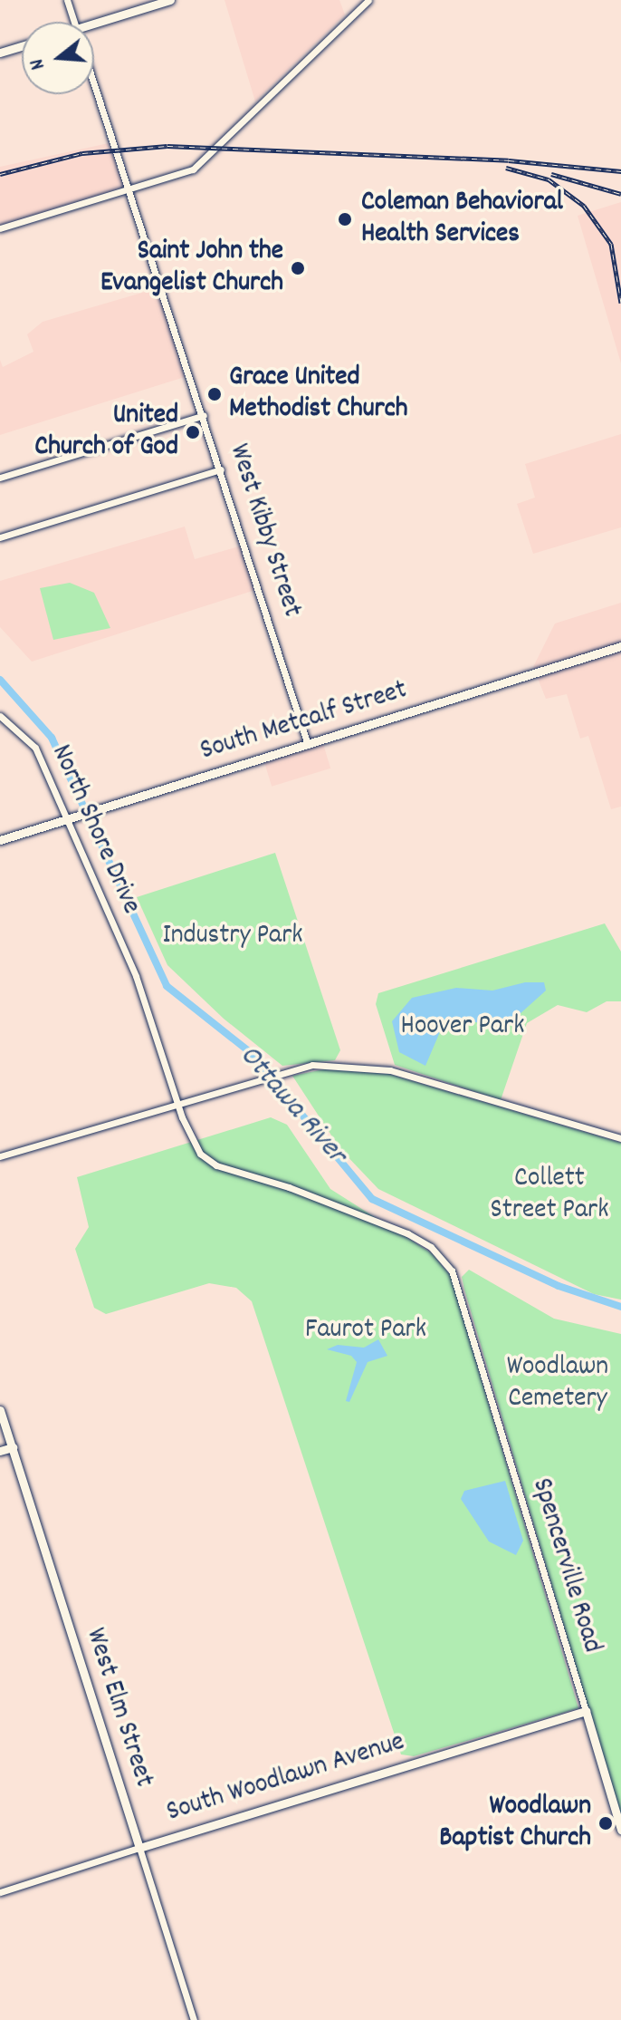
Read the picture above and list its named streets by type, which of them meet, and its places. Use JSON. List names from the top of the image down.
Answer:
{
  "streets": {
    "main road": [
      "South Metcalf Street",
      "Spencerville Road",
      "West Elm Street",
      "South Woodlawn Avenue"
    ],
    "street": ["West Kibby Street", "North Shore Drive"]
  },
  "crossings": [
    ["West Kibby Street", "South Metcalf Street"],
    ["South Metcalf Street", "North Shore Drive"],
    ["North Shore Drive", "Spencerville Road"],
    ["Spencerville Road", "South Woodlawn Avenue"],
    ["West Elm Street", "South Woodlawn Avenue"]
  ],
  "water": ["Ottawa River"],
  "parks": [
    "Industry Park",
    "Hoover Park",
    "Collett Street Park",
    "Faurot Park",
    "Woodlawn Cemetery"
  ],
  "places": [
    "Coleman Behavioral Health Services",
    "Saint John the Evangelist Church",
    "Grace United Methodist Church",
    "United Church of God",
    "Woodlawn Baptist Church"
  ],
  "north": "left"
}
